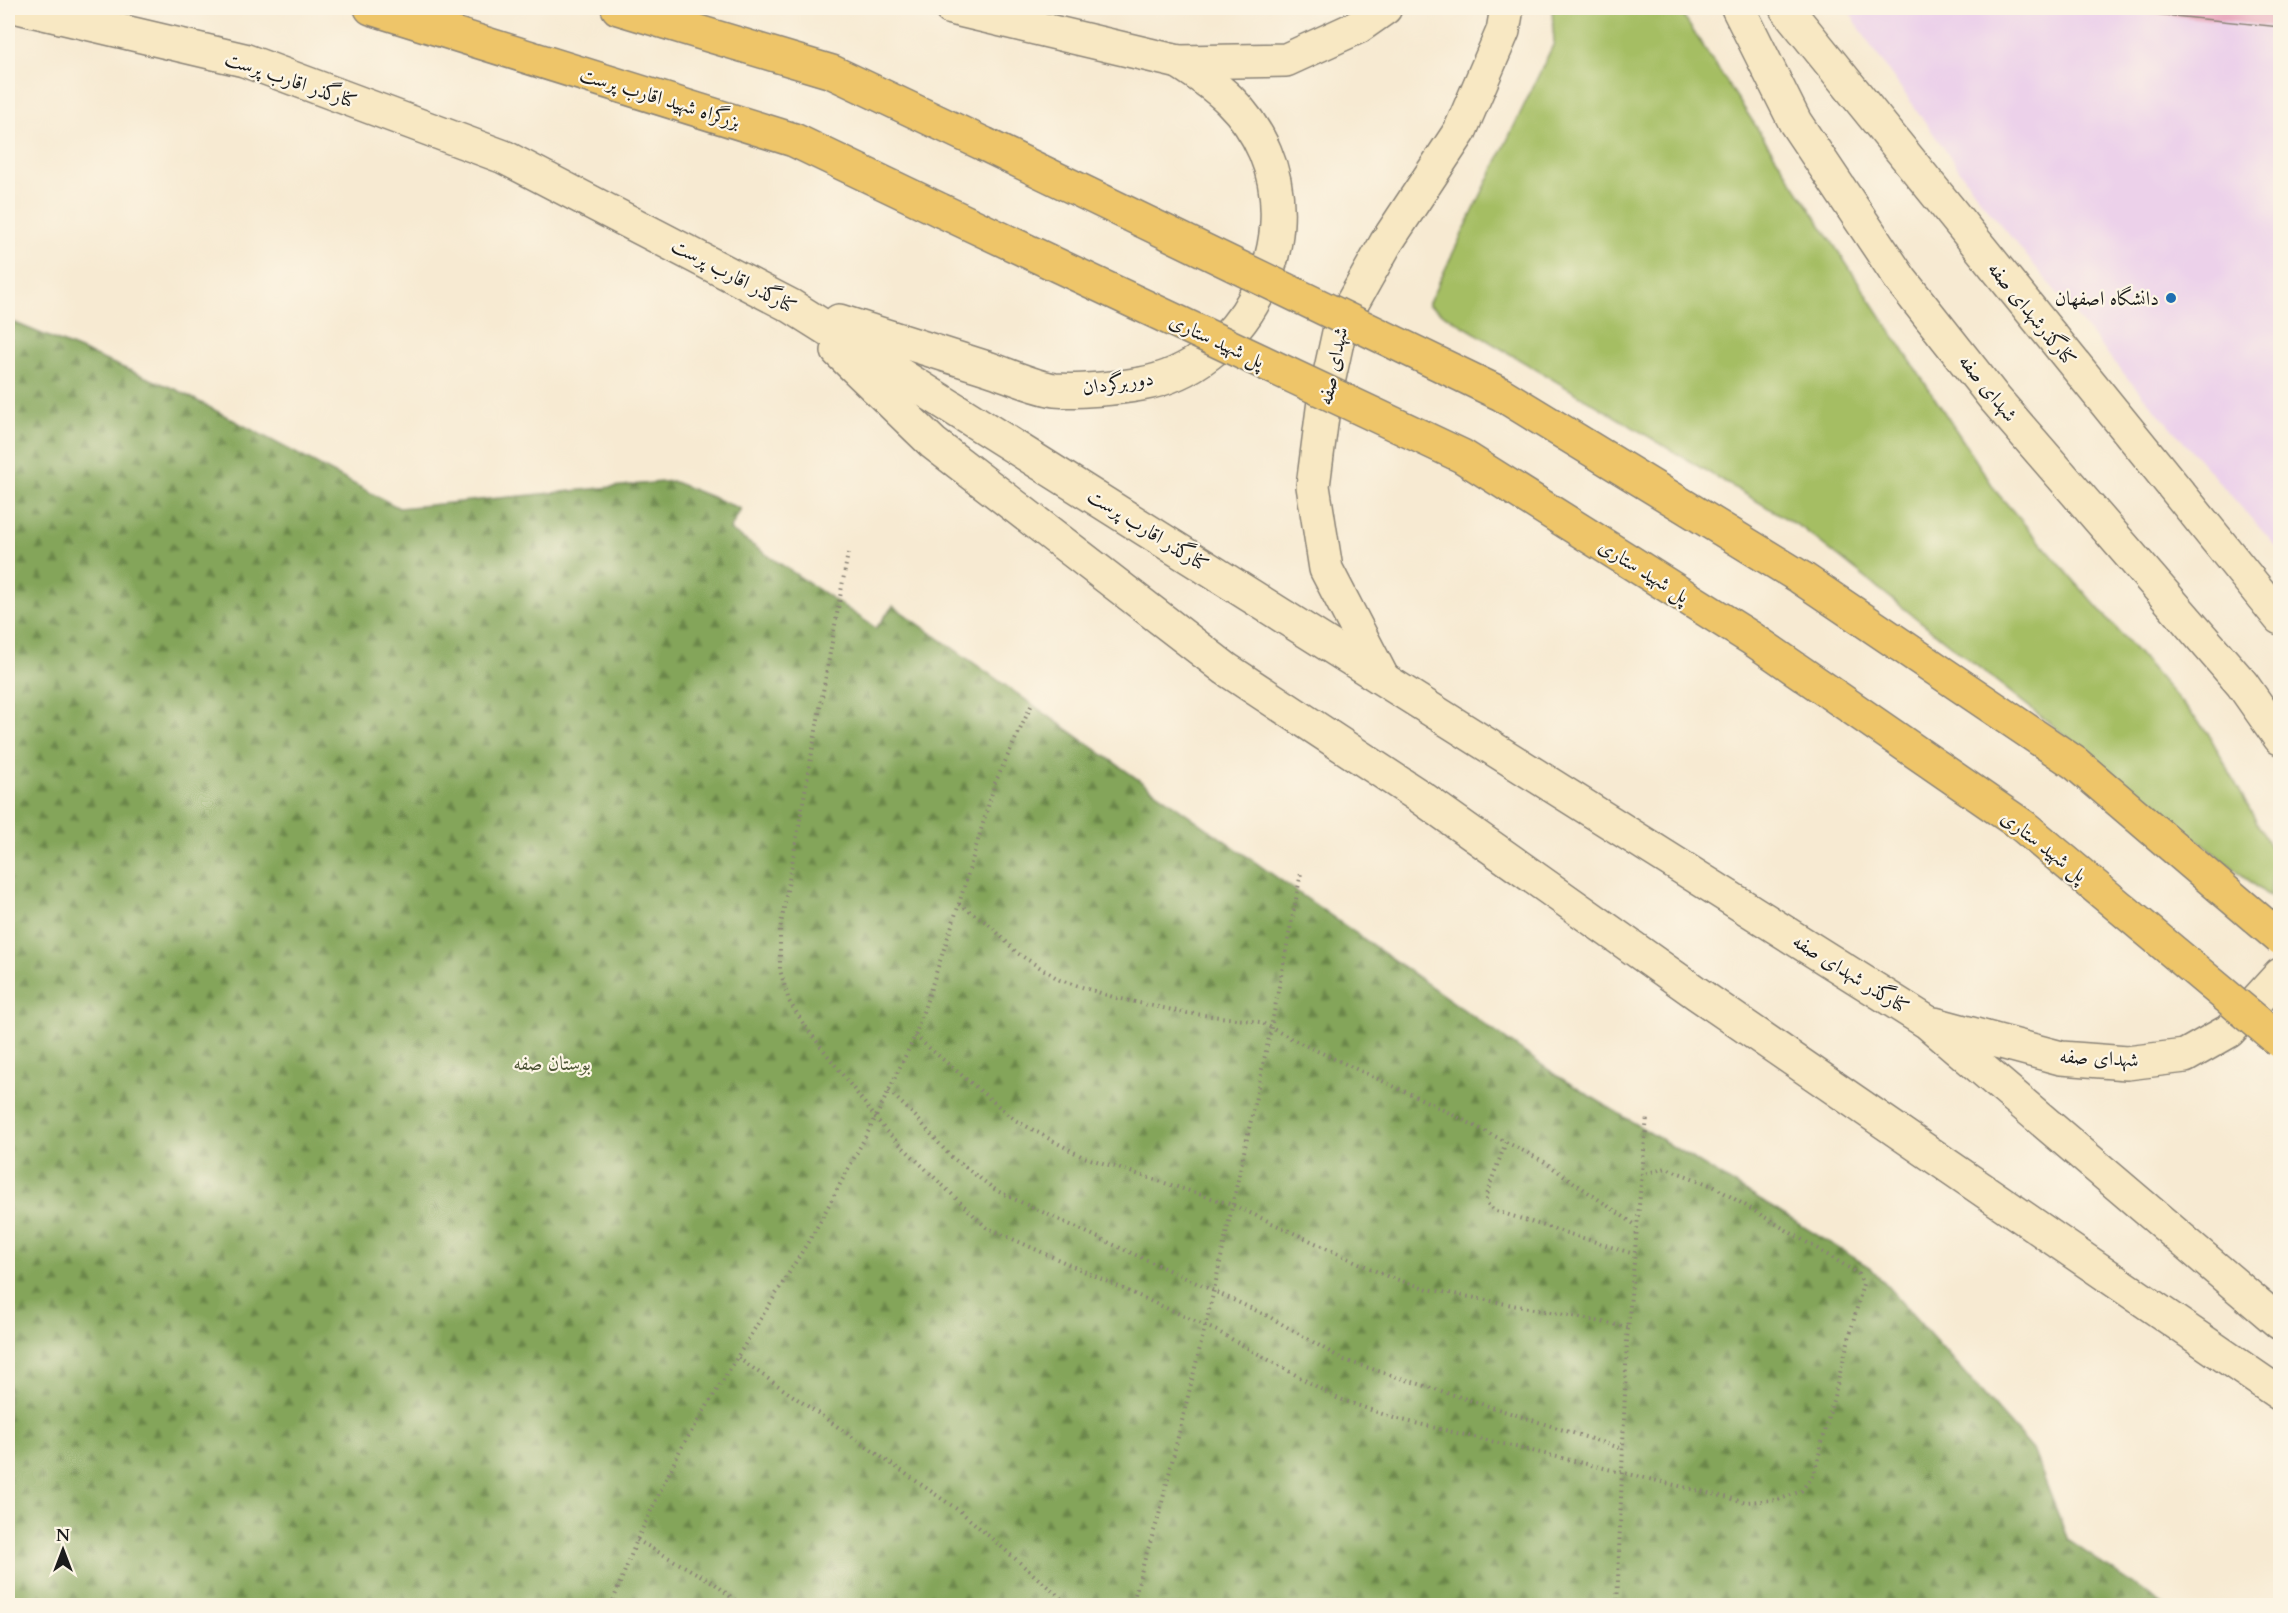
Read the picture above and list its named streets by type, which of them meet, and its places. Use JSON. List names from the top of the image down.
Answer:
{
  "streets": {
    "highway": ["بزرگراه شهید اقارب پرست", "پل شهید ستاری"],
    "main road": [
      "کنارگذر اقارب پرست",
      "کنارگذرشهدای صفه",
      "شهدای صفه",
      "دوربرگردان",
      "کنارگذر شهدای صفه"
    ]
  },
  "crossings": [
    ["کنارگذر اقارب پرست", "شهدای صفه"],
    ["کنارگذر اقارب پرست", "دوربرگردان"],
    ["کنارگذر اقارب پرست", "کنارگذر شهدای صفه"],
    ["بزرگراه شهید اقارب پرست", "پل شهید ستاری"],
    ["شهدای صفه", "کنارگذر شهدای صفه"]
  ],
  "parks": ["بوستان صفه"],
  "places": ["دانشگاه اصفهان"],
  "north": "top"
}
